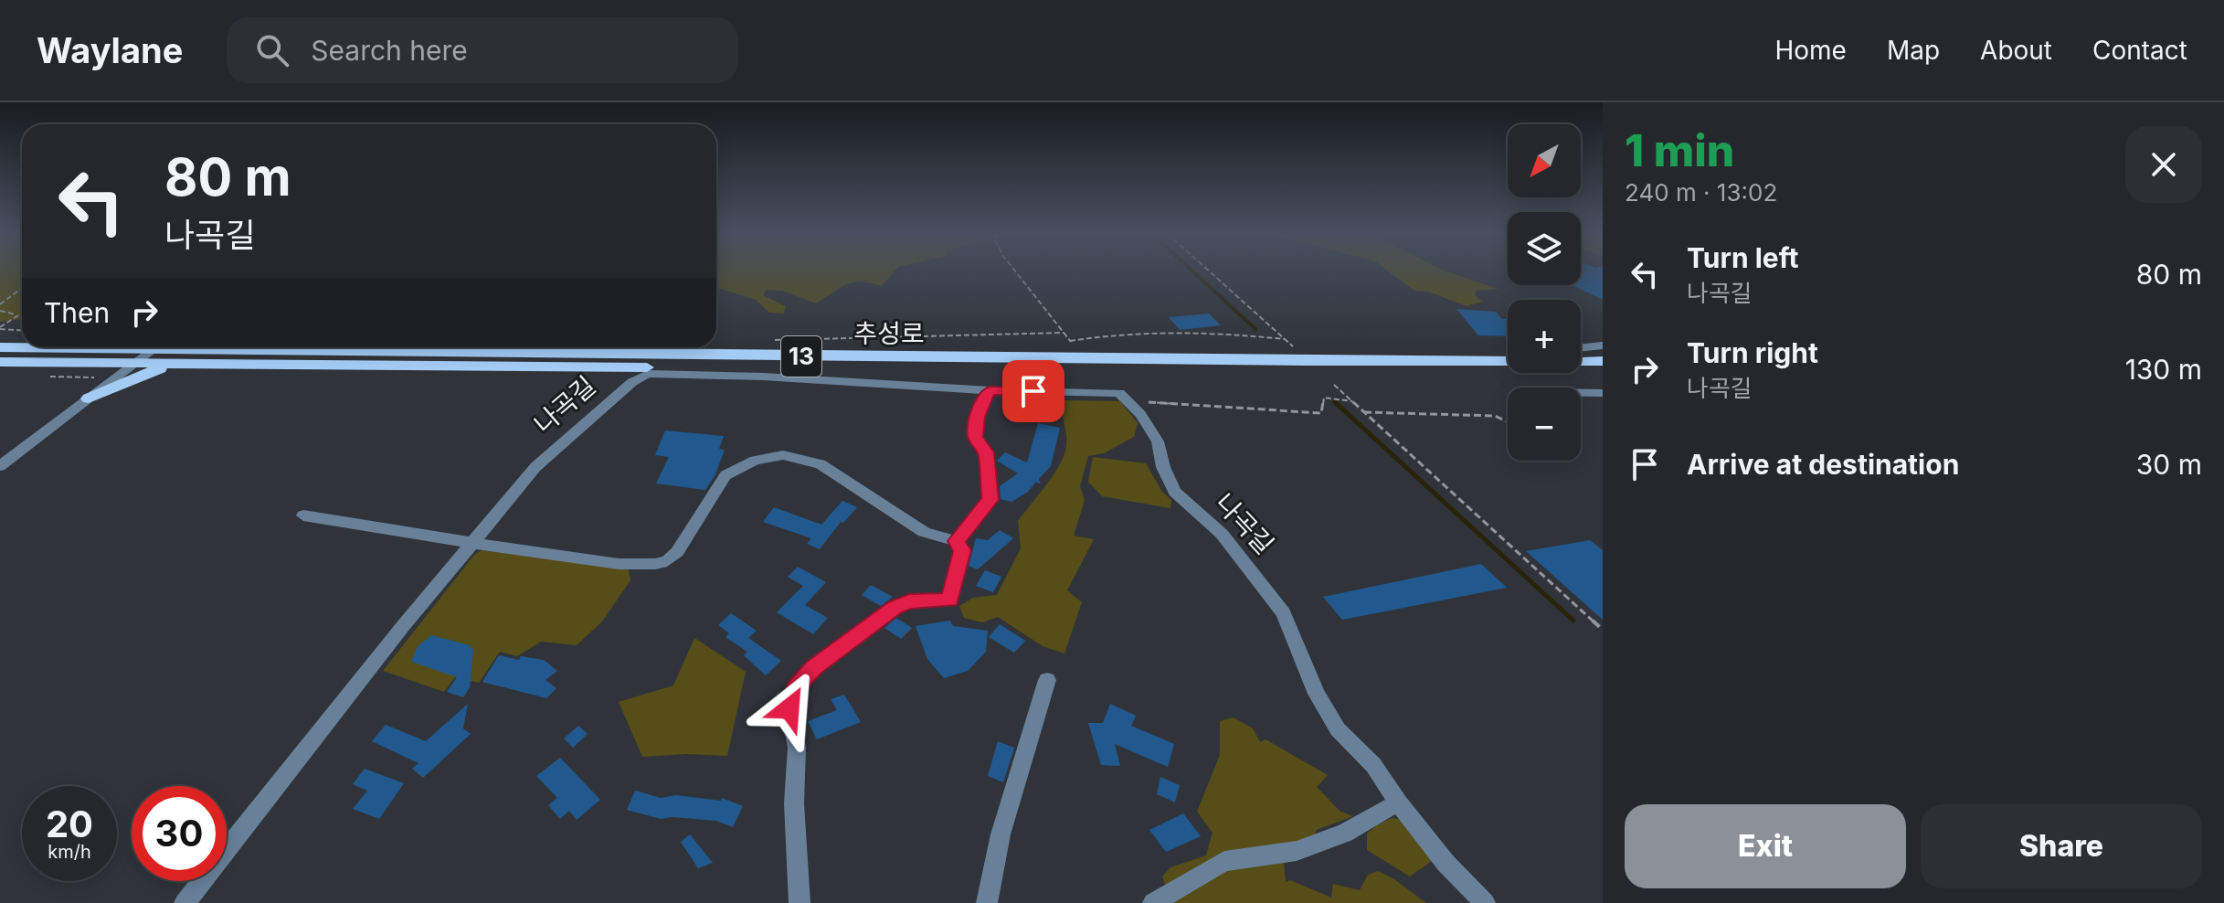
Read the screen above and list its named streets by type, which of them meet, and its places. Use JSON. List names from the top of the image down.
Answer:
{
  "streets": {
    "main road": ["추성로", "13"],
    "street": ["나곡길"]
  },
  "north": "bottom left",
  "page": {
    "header": "Waylane",
    "search": "Search here",
    "nav": [
      "Home",
      "Map",
      "About",
      "Contact"
    ],
    "heading": ["1 min", "240 m · 13:02"],
    "map_buttons": ["+", "−"],
    "turn": ["80 m", "나곡길"],
    "list": [
      {
        "name": "Turn left",
        "note": "나곡길",
        "value": "80 m"
      },
      {
        "name": "Turn right",
        "note": "나곡길",
        "value": "130 m"
      },
      {
        "name": "Arrive at destination",
        "value": "30 m"
      }
    ],
    "then": "Then",
    "speed": "20 km/h",
    "limit": "30",
    "buttons": ["Exit", "Share"]
  }
}
